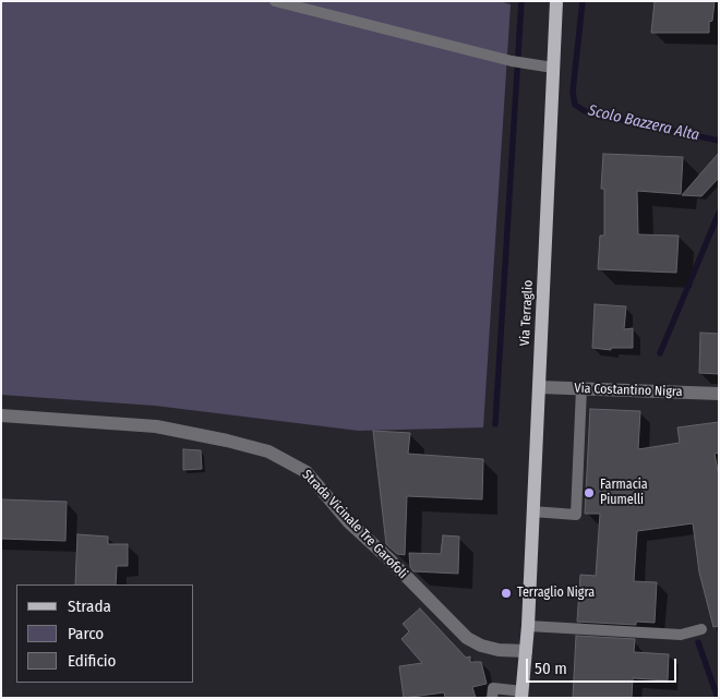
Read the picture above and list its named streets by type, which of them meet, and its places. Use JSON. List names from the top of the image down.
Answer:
{
  "streets": {
    "main road": ["Via Terraglio"],
    "street": ["Via Costantino Nigra", "Strada Vicinale Tre Garofoli"]
  },
  "crossings": [
    ["Via Terraglio", "Via Costantino Nigra"],
    ["Via Terraglio", "Strada Vicinale Tre Garofoli"]
  ],
  "water": ["Scolo Bazzera Alta"],
  "places": ["Farmacia Piumelli", "Terraglio Nigra"],
  "legend": ["Strada", "Parco", "Edificio"],
  "scale_bar": "50 m"
}
